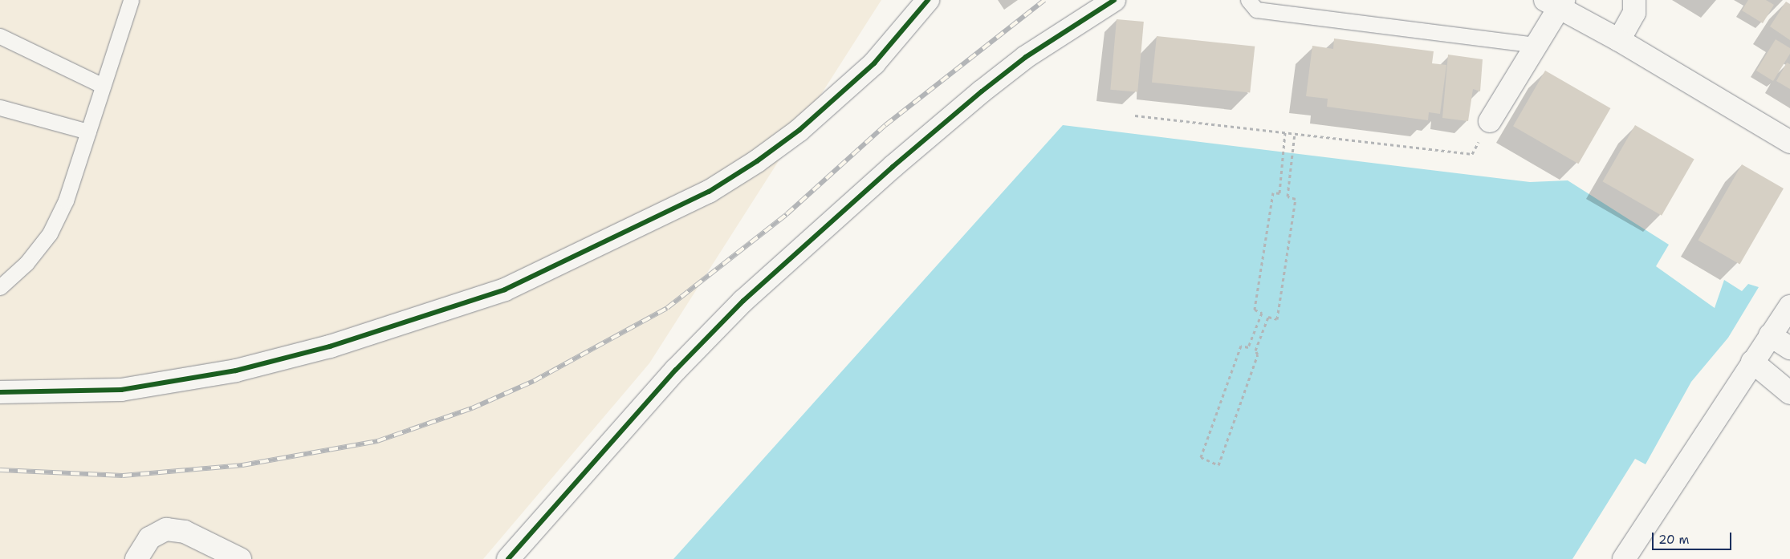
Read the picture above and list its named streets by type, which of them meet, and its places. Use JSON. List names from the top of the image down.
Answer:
{
  "scale_bar": "20 m"
}
